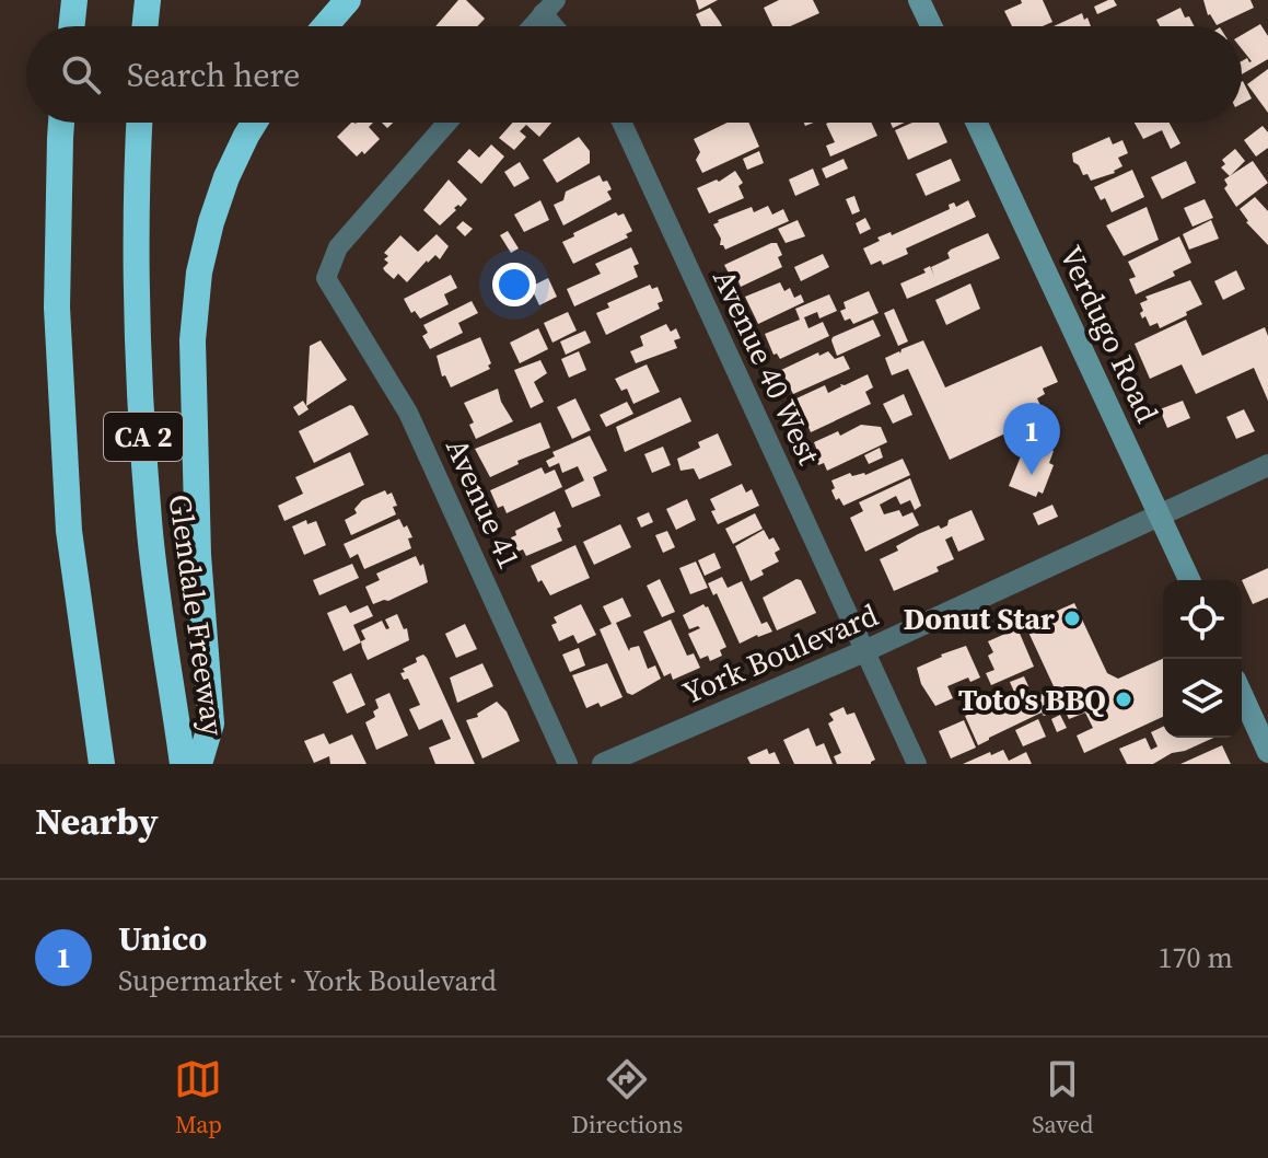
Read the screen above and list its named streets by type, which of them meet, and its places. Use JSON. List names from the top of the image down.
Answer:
{
  "streets": {
    "highway": ["CA 2", "Glendale Freeway"],
    "main road": ["Verdugo Road"],
    "street": ["Avenue 40 West", "Avenue 41", "York Boulevard"]
  },
  "crossings": [
    ["Verdugo Road", "York Boulevard"],
    ["Avenue 40 West", "York Boulevard"]
  ],
  "places": ["Donut Star", "Toto's BBQ"],
  "page": {
    "search": "Search here",
    "pins": "1",
    "heading": "Nearby",
    "list": [
      {
        "mark": "1",
        "name": "Unico",
        "note": "Supermarket · York Boulevard",
        "value": "170 m"
      }
    ],
    "nav": ["Map", "Directions", "Saved"]
  }
}
